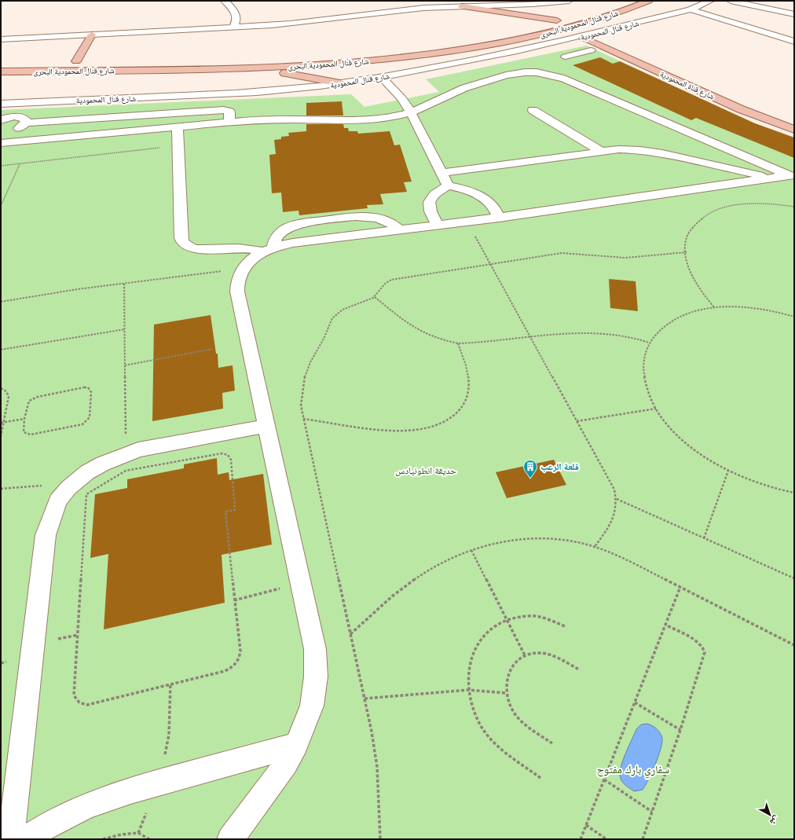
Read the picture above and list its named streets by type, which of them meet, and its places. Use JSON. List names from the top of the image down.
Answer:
{
  "streets": {
    "main road": ["شارع قنال المحمودية البحرى", "شارع قناة المحمودية"],
    "street": ["شارع قنال المحمودية"]
  },
  "crossings": [
    ["شارع قنال المحمودية", "شارع قناة المحمودية"]
  ],
  "parks": ["حديقة انطونيادس", "سفاري بارك مفتوح"],
  "places": {
    "building": ["قلعة الرعب"]
  },
  "north": "bottom right"
}
